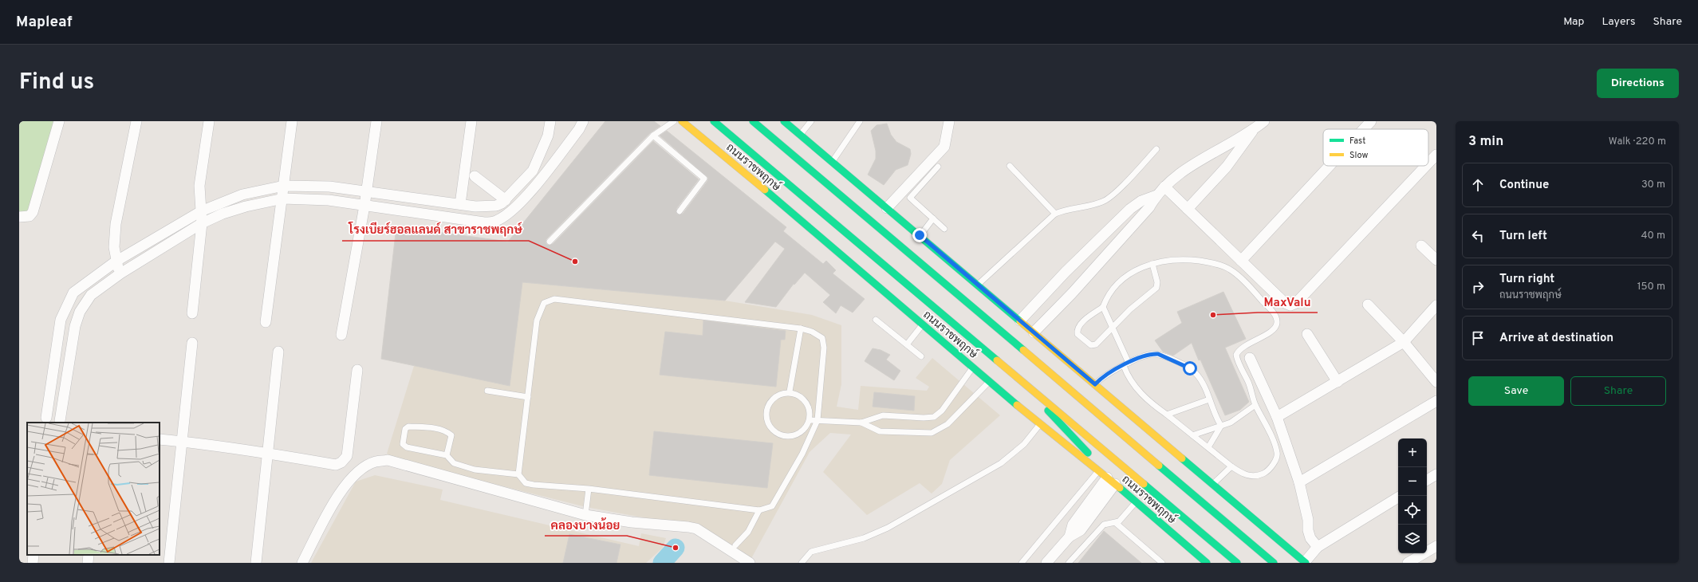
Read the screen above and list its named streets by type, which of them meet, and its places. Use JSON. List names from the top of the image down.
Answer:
{
  "streets": {
    "main road": ["ถนนราชพฤกษ์"]
  },
  "places": ["โรงเบียร์ฮอลแลนด์ สาขาราชพฤกษ์", "MaxValu", "คลองบางน้อย"],
  "legend": ["Fast", "Slow"],
  "page": {
    "header": "Mapleaf",
    "nav": ["Map", "Layers", "Share"],
    "title": "Find us",
    "buttons": [
      "Directions",
      ["Save", "Share"]
    ],
    "heading": ["3 min", "Walk · 220 m"],
    "list": [
      ["Continue", "30 m"],
      ["Turn left", "40 m"],
      ["Turn right", "ถนนราชพฤกษ์", "150 m"],
      "Arrive at destination"
    ],
    "map_buttons": ["+", "−"]
  }
}
